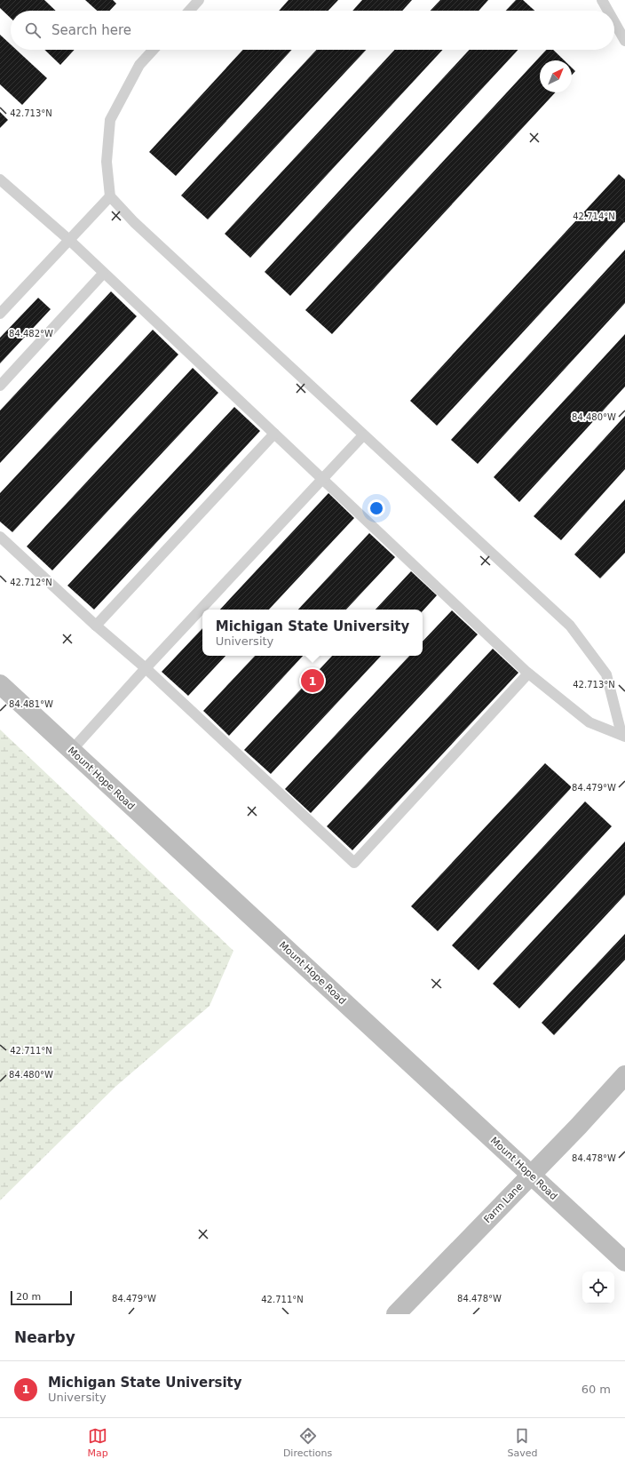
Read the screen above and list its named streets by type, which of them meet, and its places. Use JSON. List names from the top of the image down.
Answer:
{
  "streets": {
    "street": ["Mount Hope Road", "Farm Lane"]
  },
  "crossings": [
    ["Mount Hope Road", "Farm Lane"]
  ],
  "scale_bar": "20 m",
  "north": "top right",
  "page": {
    "search": "Search here",
    "popup": ["Michigan State University", "University"],
    "pins": "1",
    "scale": "20 m",
    "heading": "Nearby",
    "list": [
      {
        "mark": "1",
        "name": "Michigan State University",
        "note": "University",
        "value": "60 m"
      }
    ],
    "nav": ["Map", "Directions", "Saved"]
  },
  "coordinates": [
    "42.713°N",
    "42.714°N",
    "84.482°W",
    "84.480°W",
    "42.712°N",
    "84.481°W",
    "84.479°W",
    "42.711°N",
    "84.478°W"
  ]
}
